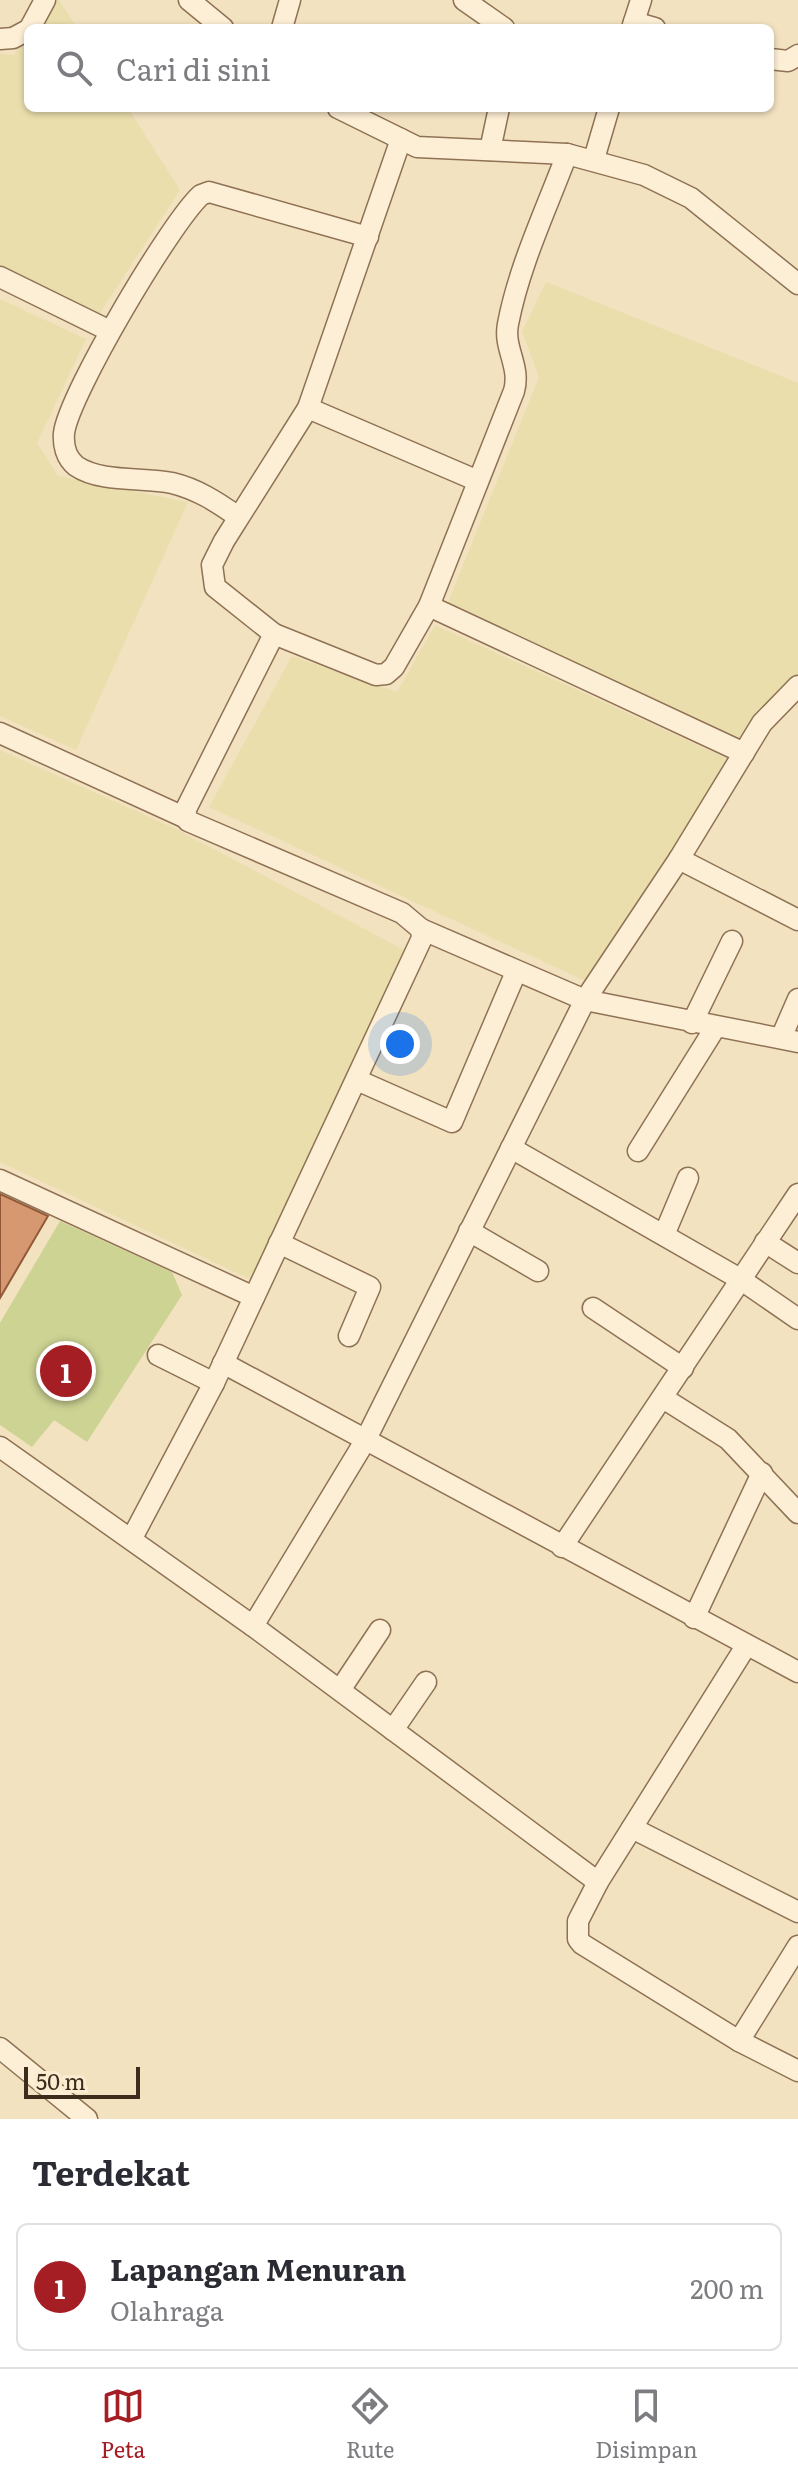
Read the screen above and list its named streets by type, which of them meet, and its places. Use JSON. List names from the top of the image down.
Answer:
{
  "scale_bar": "50 m",
  "page": {
    "search": "Cari di sini",
    "pins": "1",
    "scale": "50 m",
    "heading": "Terdekat",
    "list": [
      {
        "mark": "1",
        "name": "Lapangan Menuran",
        "note": "Olahraga",
        "value": "200 m"
      }
    ],
    "nav": ["Peta", "Rute", "Disimpan"]
  }
}
